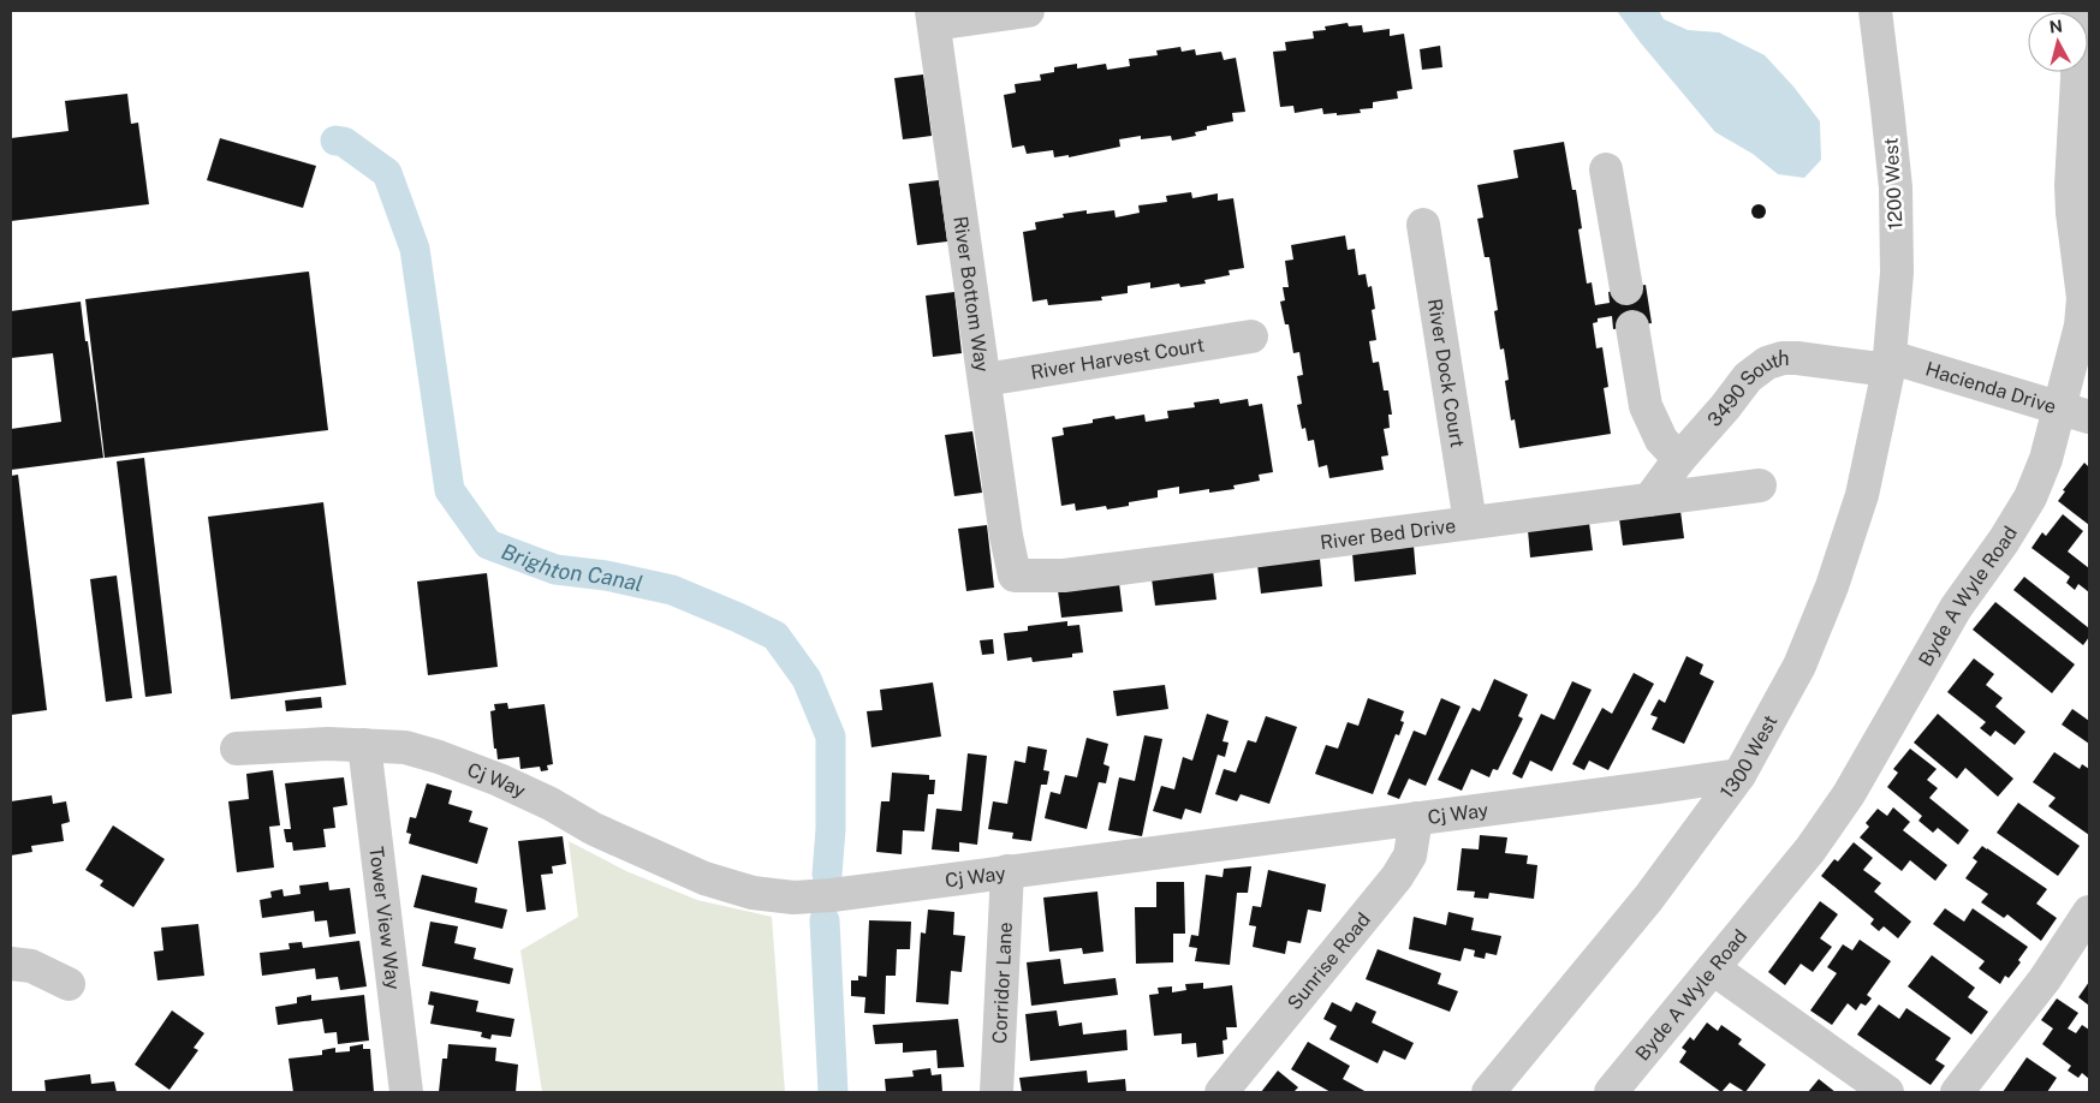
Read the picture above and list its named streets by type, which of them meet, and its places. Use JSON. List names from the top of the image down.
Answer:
{
  "streets": {
    "street": [
      "1200 West",
      "River Bottom Way",
      "River Harvest Court",
      "River Dock Court",
      "Hacienda Drive",
      "3490 South",
      "River Bed Drive",
      "Byde A Wyle Road",
      "1300 West",
      "Cj Way",
      "Tower View Way",
      "Sunrise Road",
      "Corridor Lane"
    ]
  },
  "crossings": [
    ["1200 West", "Hacienda Drive"],
    ["1200 West", "3490 South"],
    ["1200 West", "1300 West"],
    ["River Bottom Way", "River Harvest Court"],
    ["River Bottom Way", "River Bed Drive"],
    ["River Dock Court", "River Bed Drive"],
    ["Hacienda Drive", "3490 South"],
    ["Hacienda Drive", "Byde A Wyle Road"],
    ["Hacienda Drive", "1300 West"],
    ["3490 South", "River Bed Drive"],
    ["3490 South", "1300 West"],
    ["1300 West", "Cj Way"],
    ["Cj Way", "Tower View Way"],
    ["Cj Way", "Sunrise Road"],
    ["Cj Way", "Corridor Lane"]
  ],
  "water": ["Brighton Canal"],
  "north": "top"
}
